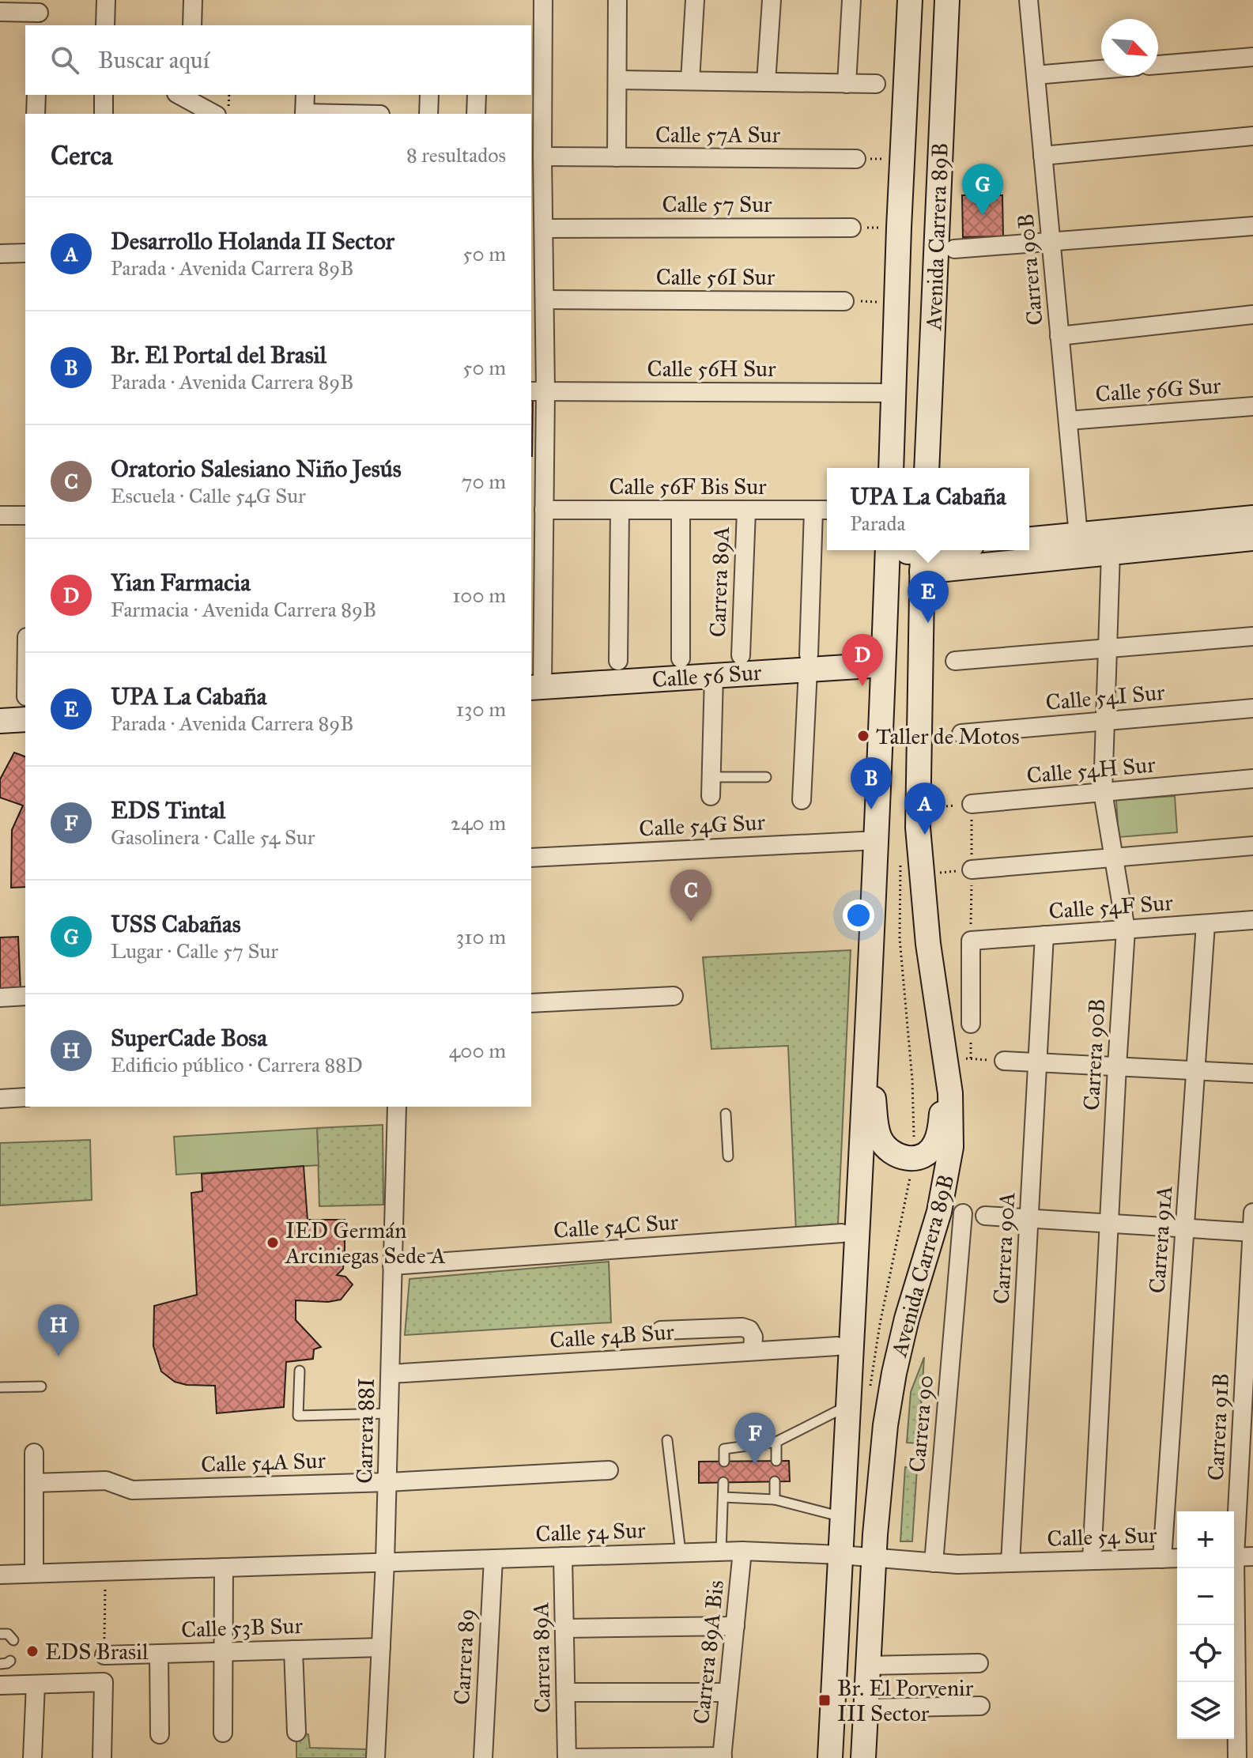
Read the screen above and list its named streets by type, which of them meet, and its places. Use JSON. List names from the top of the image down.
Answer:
{
  "streets": {
    "main road": ["Avenida Carrera 89B", "Calle 56 Sur"],
    "street": [
      "Calle 57A Sur",
      "Calle 57 Sur",
      "Carrera 90B",
      "Calle 56I Sur",
      "Calle 56H Sur",
      "Calle 56G Sur",
      "Calle 56F Bis Sur",
      "Carrera 89A",
      "Calle 54I Sur",
      "Calle 54H Sur",
      "Calle 54G Sur",
      "Calle 54F Sur",
      "Calle 54C Sur",
      "Carrera 91A",
      "Carrera 90A",
      "Calle 54B Sur",
      "Carrera 90",
      "Carrera 91B",
      "Carrera 88I",
      "Calle 54A Sur",
      "Calle 54 Sur",
      "Calle 53B Sur",
      "Carrera 89A Bis",
      "Carrera 89"
    ]
  },
  "crossings": [
    ["Avenida Carrera 89B", "Calle 56H Sur"],
    ["Avenida Carrera 89B", "Calle 54 Sur"],
    ["Carrera 90B", "Calle 56G Sur"],
    ["Carrera 90B", "Calle 54I Sur"],
    ["Carrera 90B", "Calle 54H Sur"],
    ["Carrera 90B", "Calle 54F Sur"],
    ["Carrera 90B", "Calle 54 Sur"],
    ["Calle 56F Bis Sur", "Carrera 89A"],
    ["Carrera 89A", "Calle 54 Sur"],
    ["Calle 54F Sur", "Carrera 91A"],
    ["Calle 54F Sur", "Carrera 90A"],
    ["Calle 54C Sur", "Carrera 88I"],
    ["Carrera 91A", "Calle 54 Sur"],
    ["Carrera 90A", "Calle 54 Sur"],
    ["Calle 54B Sur", "Carrera 88I"],
    ["Carrera 90", "Calle 54 Sur"],
    ["Carrera 88I", "Calle 54A Sur"],
    ["Carrera 88I", "Calle 54 Sur"],
    ["Carrera 88I", "Calle 53B Sur"],
    ["Calle 54 Sur", "Carrera 89A Bis"],
    ["Calle 54 Sur", "Carrera 89"]
  ],
  "places": {
    "other": ["Taller de Motos", "IED Germán Arciniegas Sede A", "EDS Brasil"],
    "transit": ["Br. El Porvenir III Sector"]
  },
  "north": "bottom right",
  "page": {
    "search": "Buscar aquí",
    "heading": ["Cerca", "8 resultados"],
    "pins": [
      "G",
      "E",
      "D",
      "B",
      "A",
      "C",
      "H",
      "F"
    ],
    "list": [
      {
        "mark": "A",
        "name": "Desarrollo Holanda II Sector",
        "note": "Parada · Avenida Carrera 89B",
        "value": "50 m"
      },
      {
        "mark": "B",
        "name": "Br. El Portal del Brasil",
        "note": "Parada · Avenida Carrera 89B",
        "value": "50 m"
      },
      {
        "mark": "C",
        "name": "Oratorio Salesiano Niño Jesús",
        "note": "Escuela · Calle 54G Sur",
        "value": "70 m"
      },
      {
        "mark": "D",
        "name": "Yian Farmacia",
        "note": "Farmacia · Avenida Carrera 89B",
        "value": "100 m"
      },
      {
        "mark": "E",
        "name": "UPA La Cabaña",
        "note": "Parada · Avenida Carrera 89B",
        "value": "130 m"
      },
      {
        "mark": "F",
        "name": "EDS Tintal",
        "note": "Gasolinera · Calle 54 Sur",
        "value": "240 m"
      },
      {
        "mark": "G",
        "name": "USS Cabañas",
        "note": "Lugar · Calle 57 Sur",
        "value": "310 m"
      },
      {
        "mark": "H",
        "name": "SuperCade Bosa",
        "note": "Edificio público · Carrera 88D",
        "value": "400 m"
      }
    ],
    "popup": ["UPA La Cabaña", "Parada"],
    "map_buttons": ["+", "−"]
  }
}
